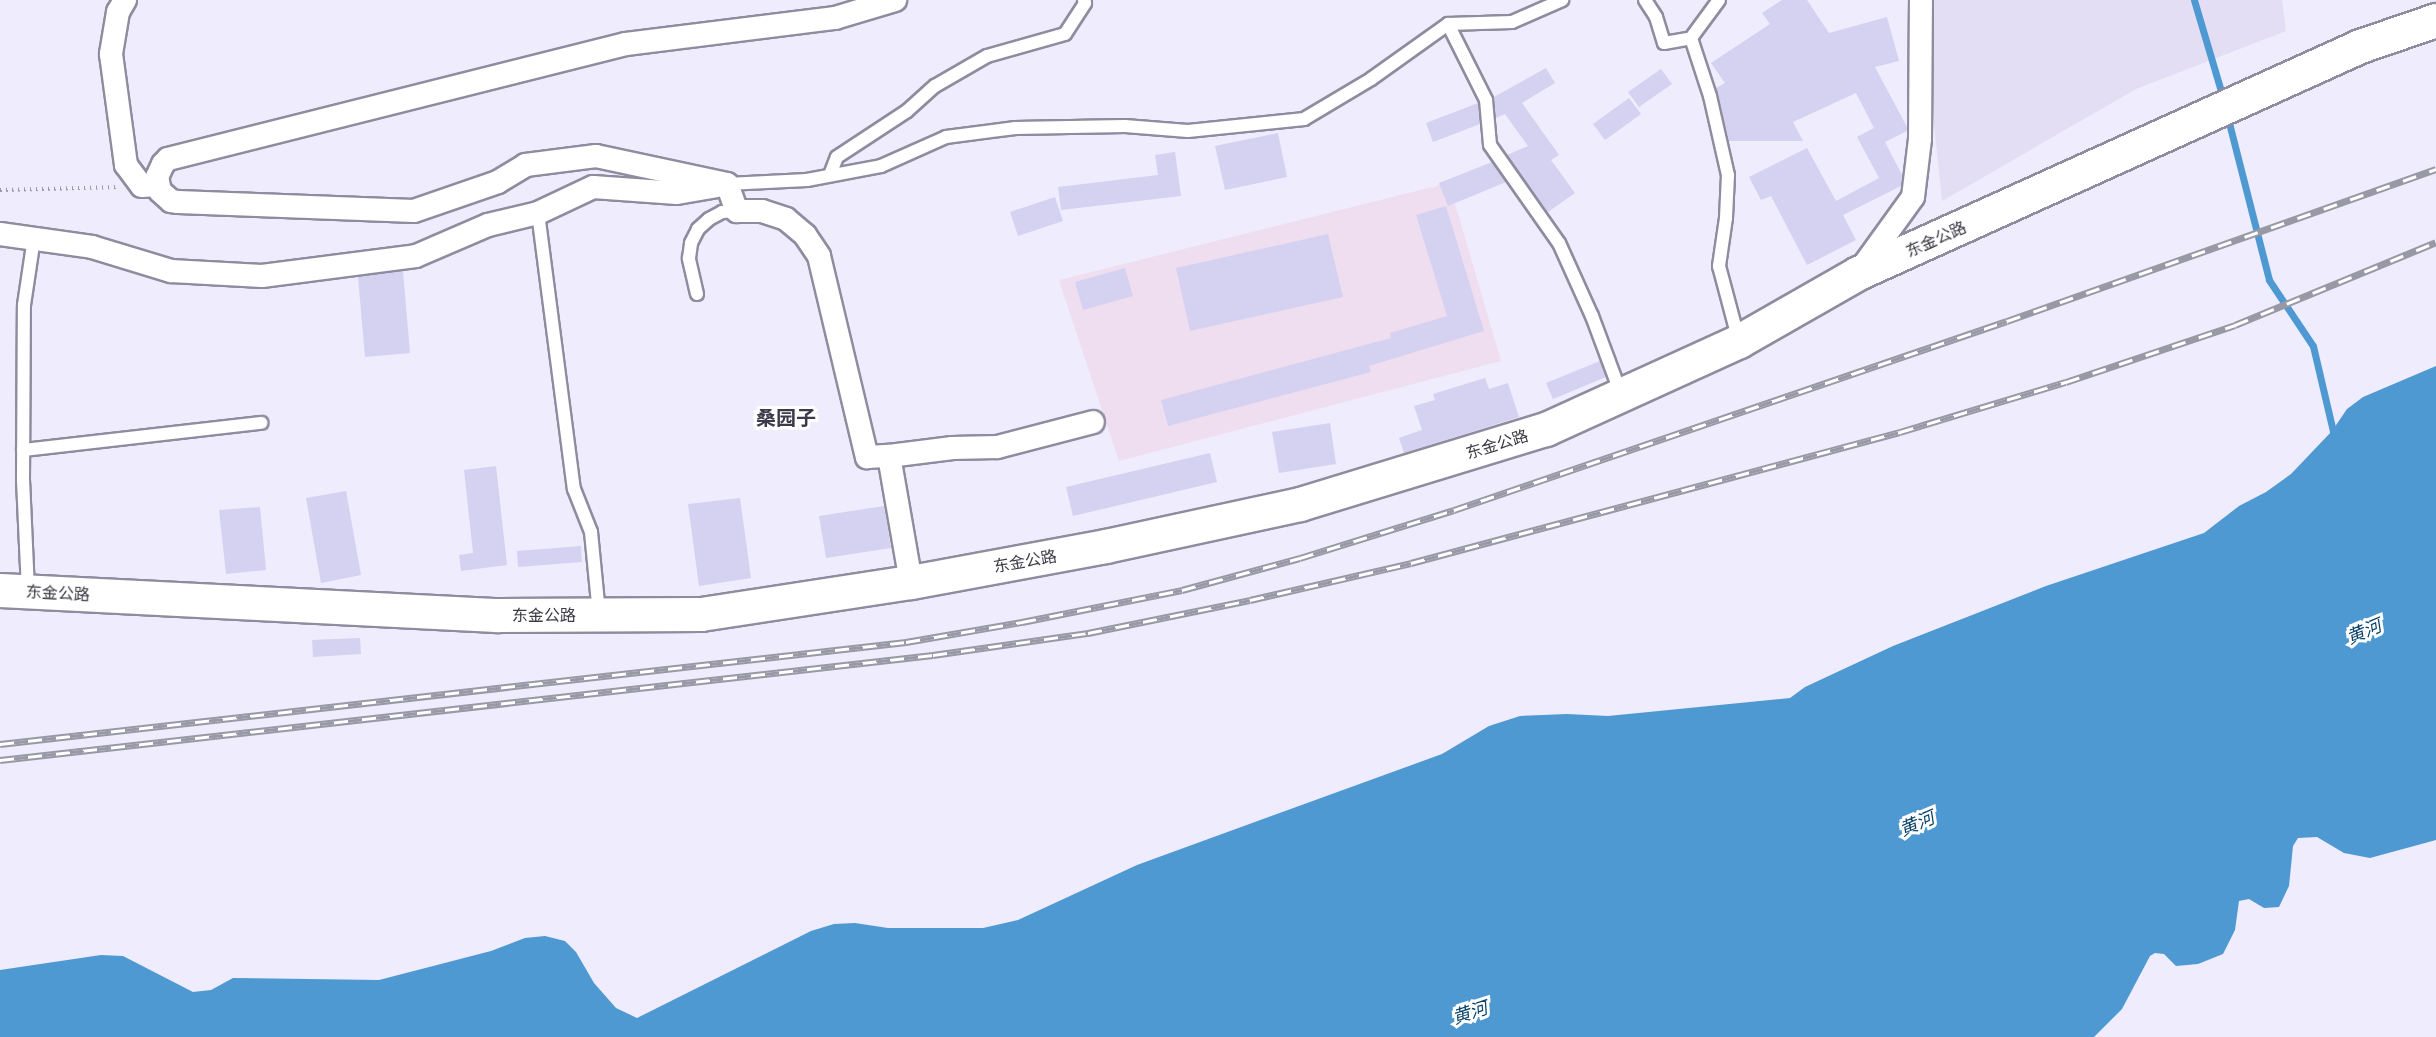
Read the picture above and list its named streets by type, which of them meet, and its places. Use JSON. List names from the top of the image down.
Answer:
{
  "streets": {
    "main road": ["东金公路"]
  },
  "districts": ["桑园子"],
  "water": ["黄河"]
}
